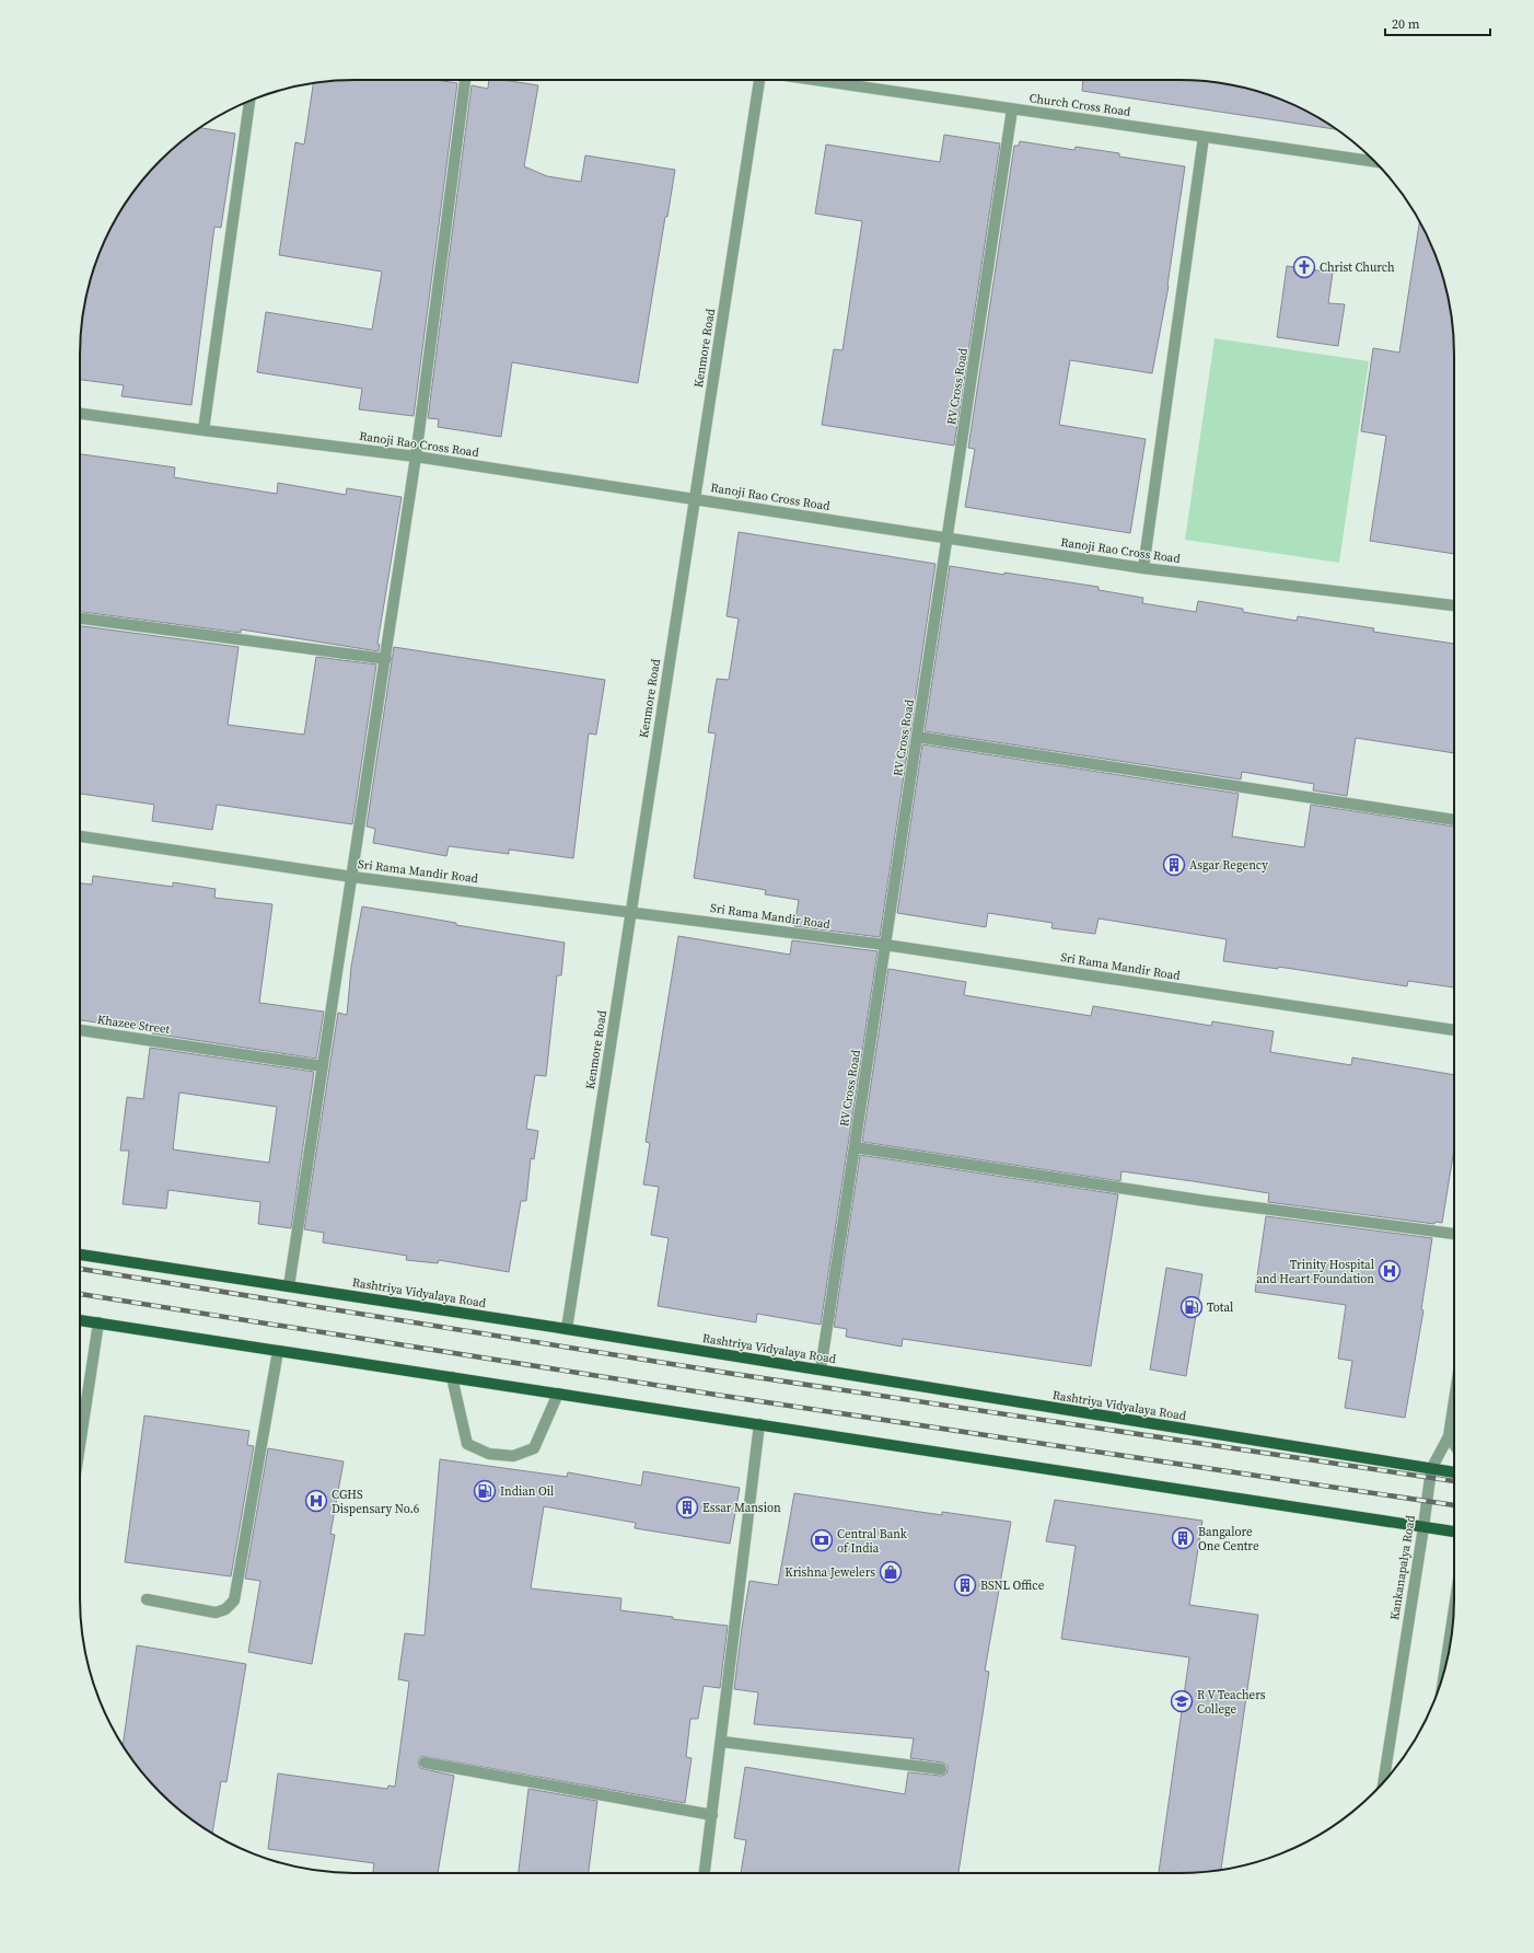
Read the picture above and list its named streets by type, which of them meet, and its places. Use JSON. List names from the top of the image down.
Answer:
{
  "streets": {
    "main road": ["Rashtriya Vidyalaya Road"],
    "street": [
      "Church Cross Road",
      "Kenmore Road",
      "RV Cross Road",
      "Ranoji Rao Cross Road",
      "Sri Rama Mandir Road",
      "Khazee Street",
      "Kankanapalya Road"
    ]
  },
  "crossings": [
    ["Church Cross Road", "RV Cross Road"],
    ["Kenmore Road", "Ranoji Rao Cross Road"],
    ["Kenmore Road", "Sri Rama Mandir Road"],
    ["Kenmore Road", "Rashtriya Vidyalaya Road"],
    ["RV Cross Road", "Ranoji Rao Cross Road"],
    ["RV Cross Road", "Sri Rama Mandir Road"],
    ["RV Cross Road", "Rashtriya Vidyalaya Road"],
    ["Rashtriya Vidyalaya Road", "Kankanapalya Road"]
  ],
  "places": {
    "church": ["Christ Church"],
    "building": [
      "Asgar Regency",
      "Essar Mansion",
      "Bangalore One Centre",
      "BSNL Office"
    ],
    "hospital": ["Trinity Hospital and Heart Foundation", "CGHS Dispensary No.6"],
    "fuel station": ["Total", "Indian Oil"],
    "bank": ["Central Bank of India"],
    "shop": ["Krishna Jewelers"],
    "school or university": ["R V Teachers College"]
  },
  "scale_bar": "20 m"
}
